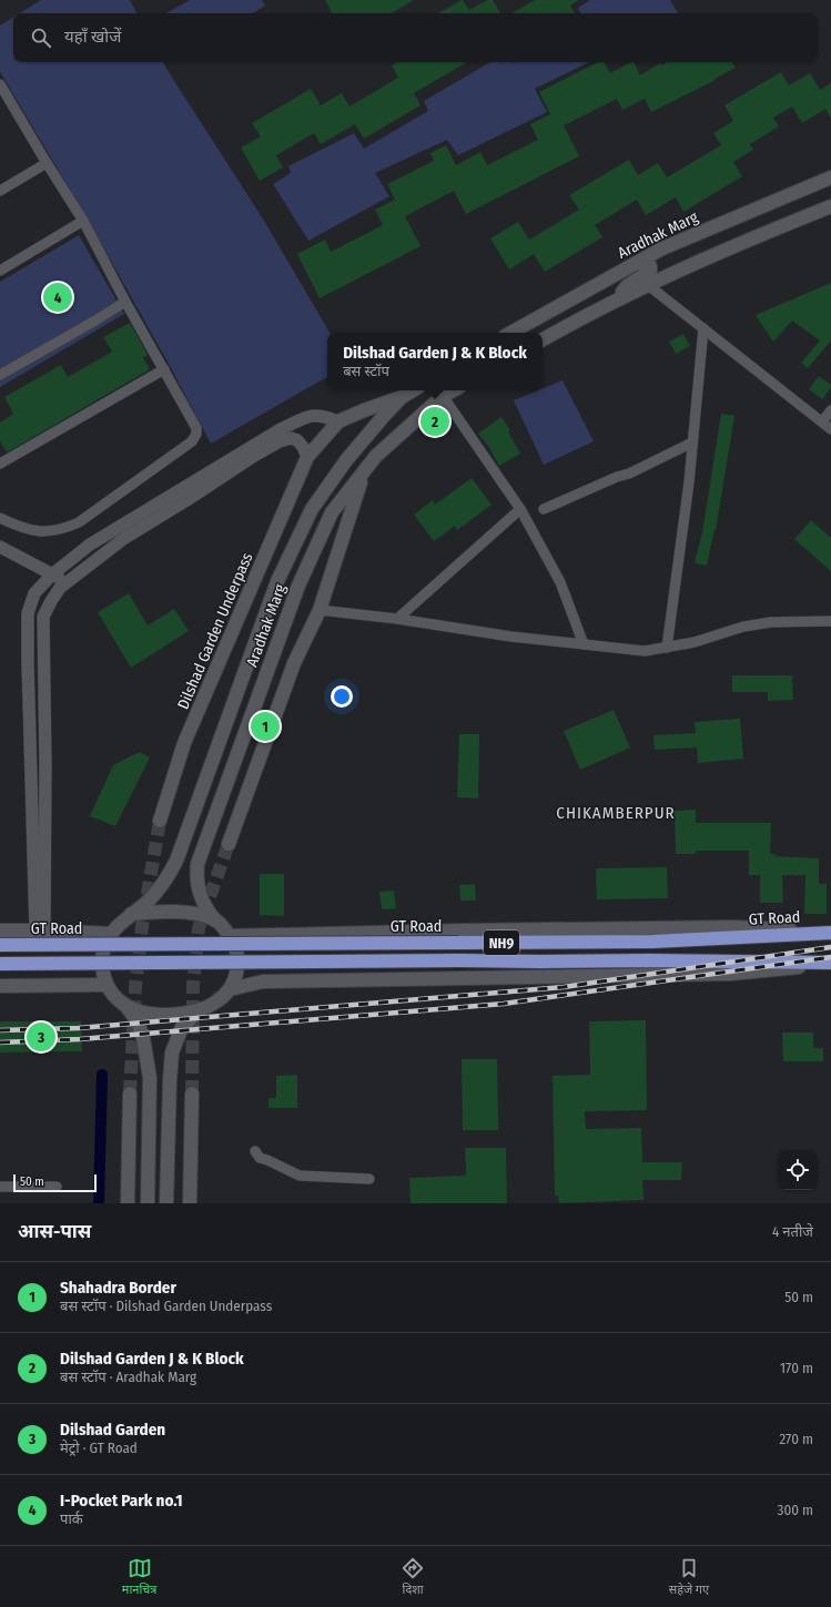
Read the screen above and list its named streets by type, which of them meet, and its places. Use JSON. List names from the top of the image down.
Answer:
{
  "streets": {
    "highway": ["GT Road", "NH9"],
    "main road": ["Aradhak Marg", "Dilshad Garden Underpass"]
  },
  "crossings": [
    ["Aradhak Marg", "Dilshad Garden Underpass"],
    ["Aradhak Marg", "GT Road"]
  ],
  "districts": ["CHIKAMBERPUR"],
  "scale_bar": "50 m",
  "page": {
    "search": "यहाँ खोजें",
    "pins": [
      "4",
      "2",
      "1",
      "3"
    ],
    "popup": ["Dilshad Garden J & K Block", "बस स्टॉप"],
    "scale": "50 m",
    "heading": ["आस-पास", "4 नतीजे"],
    "list": [
      {
        "mark": "1",
        "name": "Shahadra Border",
        "note": "बस स्टॉप · Dilshad Garden Underpass",
        "value": "50 m"
      },
      {
        "mark": "2",
        "name": "Dilshad Garden J & K Block",
        "note": "बस स्टॉप · Aradhak Marg",
        "value": "170 m"
      },
      {
        "mark": "3",
        "name": "Dilshad Garden",
        "note": "मेट्रो · GT Road",
        "value": "270 m"
      },
      {
        "mark": "4",
        "name": "I-Pocket Park no.1",
        "note": "पार्क",
        "value": "300 m"
      }
    ],
    "nav": ["मानचित्र", "दिशा", "सहेजे गए"]
  }
}
